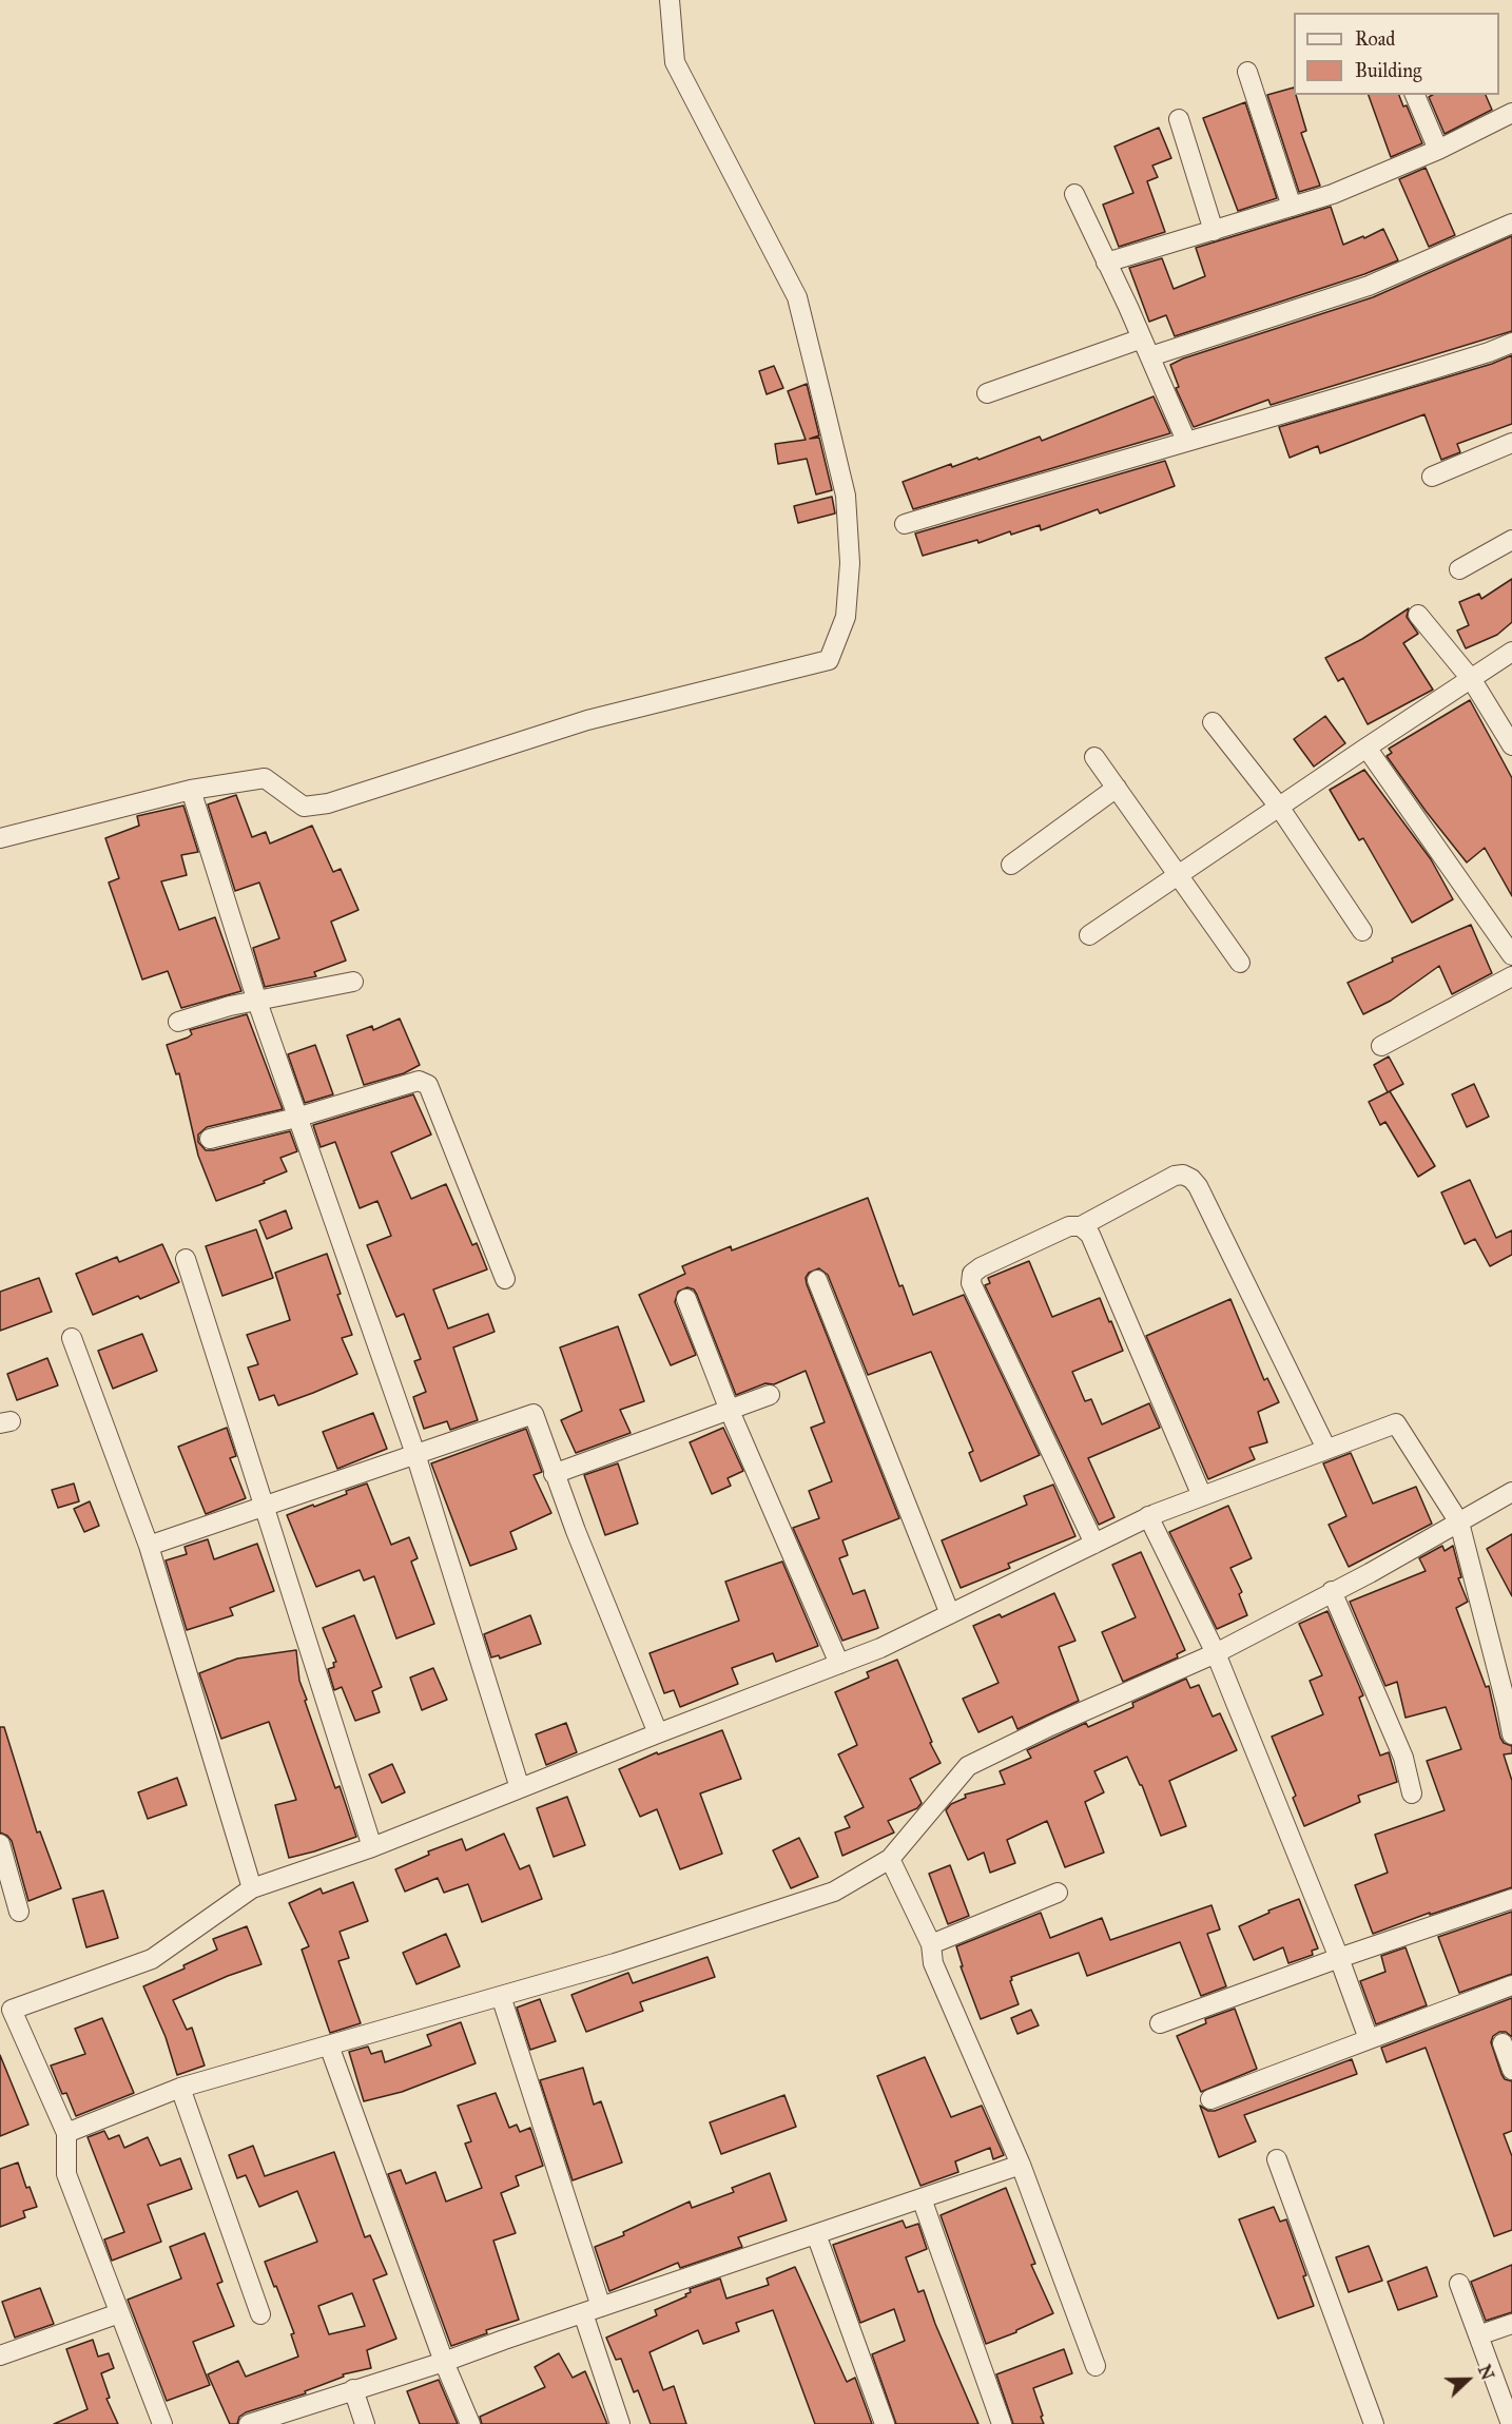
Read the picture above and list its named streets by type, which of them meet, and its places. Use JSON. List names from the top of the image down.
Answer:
{
  "legend": ["Road", "Building"],
  "north": "right"
}
